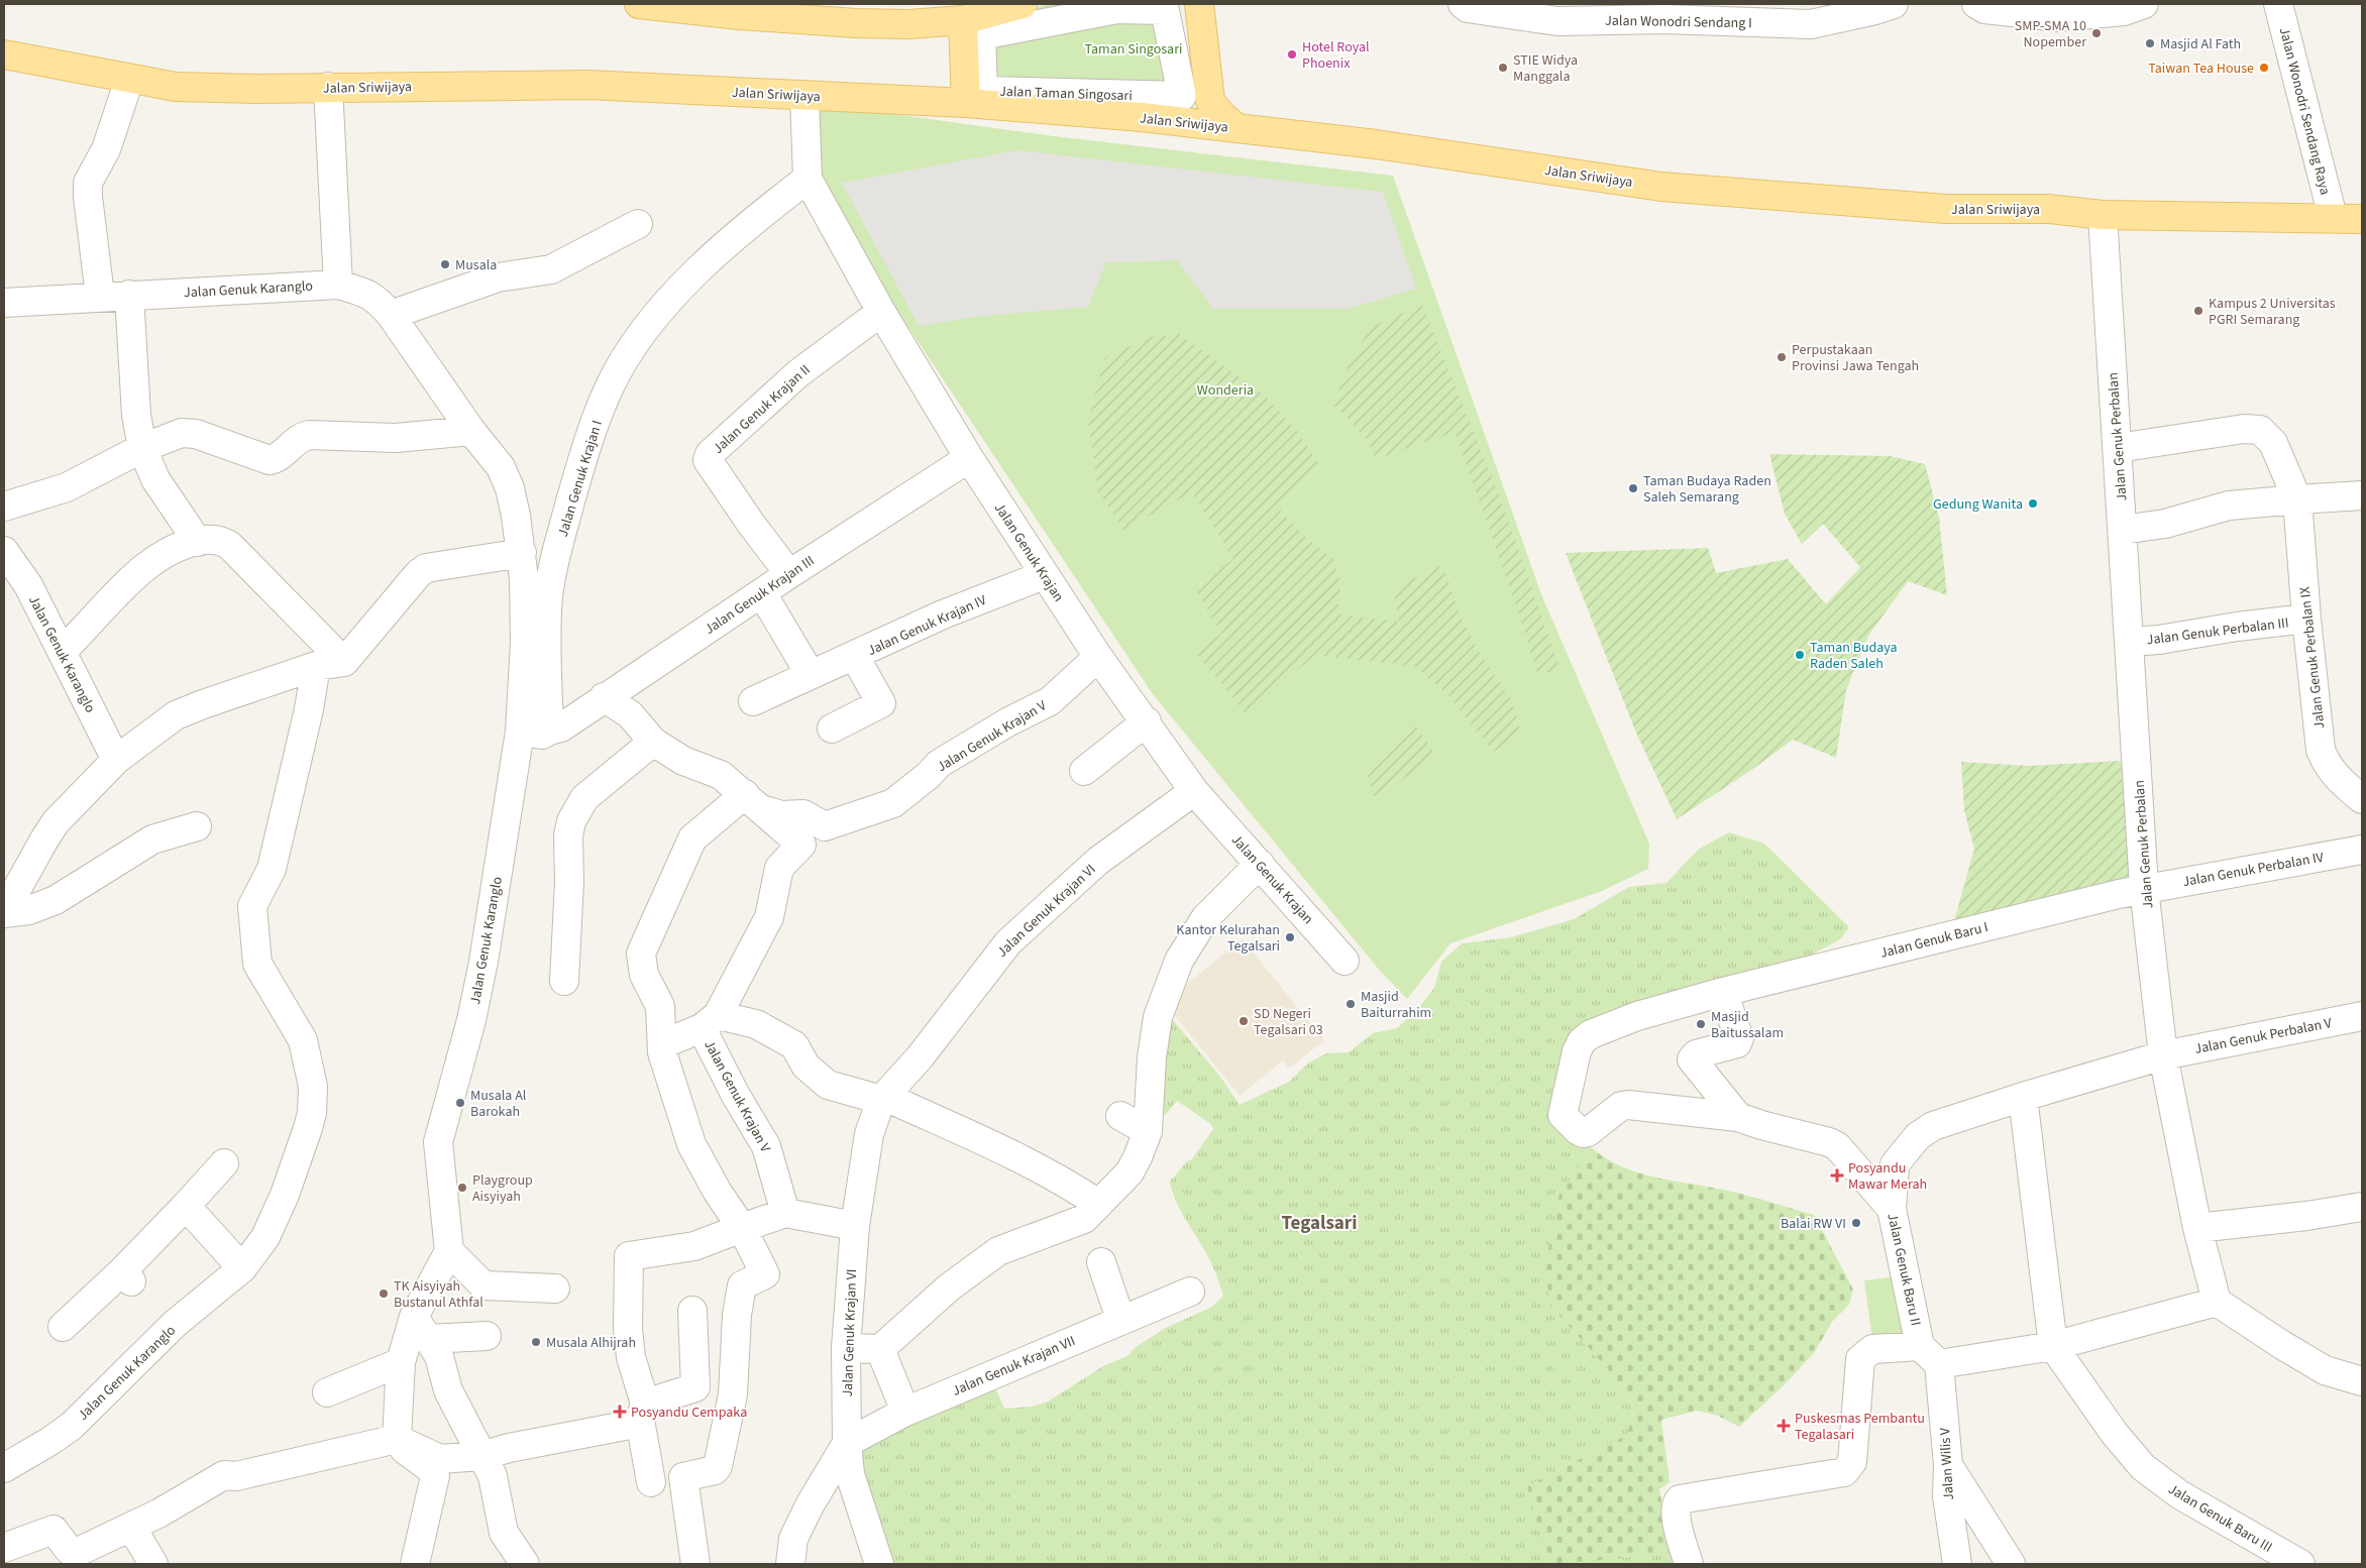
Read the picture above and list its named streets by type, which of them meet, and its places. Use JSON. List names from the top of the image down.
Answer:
{
  "streets": {
    "main road": ["Jalan Sriwijaya"],
    "street": [
      "Jalan Wonodri Sendang I",
      "Jalan Taman Singosari",
      "Jalan Wonodri Sendang Raya",
      "Jalan Genuk Karanglo",
      "Jalan Genuk Krajan II",
      "Jalan Genuk Perbalan",
      "Jalan Genuk Krajan I",
      "Jalan Genuk Krajan",
      "Jalan Genuk Krajan III",
      "Jalan Genuk Krajan IV",
      "Jalan Genuk Perbalan III",
      "Jalan Genuk Perbalan IX",
      "Jalan Genuk Krajan V",
      "Jalan Genuk Perbalan IV",
      "Jalan Genuk Krajan VI",
      "Jalan Genuk Baru I",
      "Jalan Genuk Perbalan V",
      "Jalan Genuk Baru II",
      "Jalan Genuk Krajan VII",
      "Jalan Wilis V",
      "Jalan Genuk Baru III"
    ]
  },
  "crossings": [
    ["Jalan Sriwijaya", "Jalan Wonodri Sendang Raya"],
    ["Jalan Sriwijaya", "Jalan Genuk Perbalan"],
    ["Jalan Sriwijaya", "Jalan Genuk Krajan"],
    ["Jalan Genuk Karanglo", "Jalan Genuk Krajan I"],
    ["Jalan Genuk Karanglo", "Jalan Genuk Krajan III"],
    ["Jalan Genuk Krajan II", "Jalan Genuk Krajan"],
    ["Jalan Genuk Krajan II", "Jalan Genuk Krajan III"],
    ["Jalan Genuk Perbalan", "Jalan Genuk Perbalan III"],
    ["Jalan Genuk Perbalan", "Jalan Genuk Perbalan IX"],
    ["Jalan Genuk Perbalan", "Jalan Genuk Perbalan IV"],
    ["Jalan Genuk Perbalan", "Jalan Genuk Baru I"],
    ["Jalan Genuk Perbalan", "Jalan Genuk Perbalan V"],
    ["Jalan Genuk Perbalan", "Jalan Genuk Baru II"],
    ["Jalan Genuk Krajan I", "Jalan Genuk Krajan"],
    ["Jalan Genuk Krajan I", "Jalan Genuk Krajan III"],
    ["Jalan Genuk Krajan", "Jalan Genuk Krajan III"],
    ["Jalan Genuk Krajan", "Jalan Genuk Krajan IV"],
    ["Jalan Genuk Krajan", "Jalan Genuk Krajan V"],
    ["Jalan Genuk Krajan", "Jalan Genuk Krajan VI"],
    ["Jalan Genuk Perbalan III", "Jalan Genuk Perbalan IX"],
    ["Jalan Genuk Perbalan IV", "Jalan Genuk Baru I"],
    ["Jalan Genuk Krajan VI", "Jalan Genuk Krajan VII"],
    ["Jalan Genuk Perbalan V", "Jalan Genuk Baru II"],
    ["Jalan Genuk Baru II", "Jalan Wilis V"]
  ],
  "districts": ["Tegalsari"],
  "parks": ["Taman Singosari", "Wonderia"],
  "places": {
    "other": [
      "SMP-SMA 10 Nopember",
      "Masjid Al Fath",
      "Hotel Royal Phoenix",
      "STIE Widya Manggala",
      "Taiwan Tea House",
      "Musala",
      "Kampus 2 Universitas PGRI Semarang",
      "Perpustakaan Provinsi Jawa Tengah",
      "Taman Budaya Raden Saleh Semarang",
      "Gedung Wanita",
      "Taman Budaya Raden Saleh",
      "Kantor Kelurahan Tegalsari",
      "Masjid Baiturrahim",
      "SD Negeri Tegalsari 03",
      "Masjid Baitussalam",
      "Musala Al Barokah",
      "Playgroup Aisyiyah",
      "Balai RW VI",
      "TK Aisyiyah Bustanul Athfal",
      "Musala Alhijrah"
    ],
    "health": ["Posyandu Mawar Merah", "Posyandu Cempaka", "Puskesmas Pembantu Tegalasari"]
  }
}
